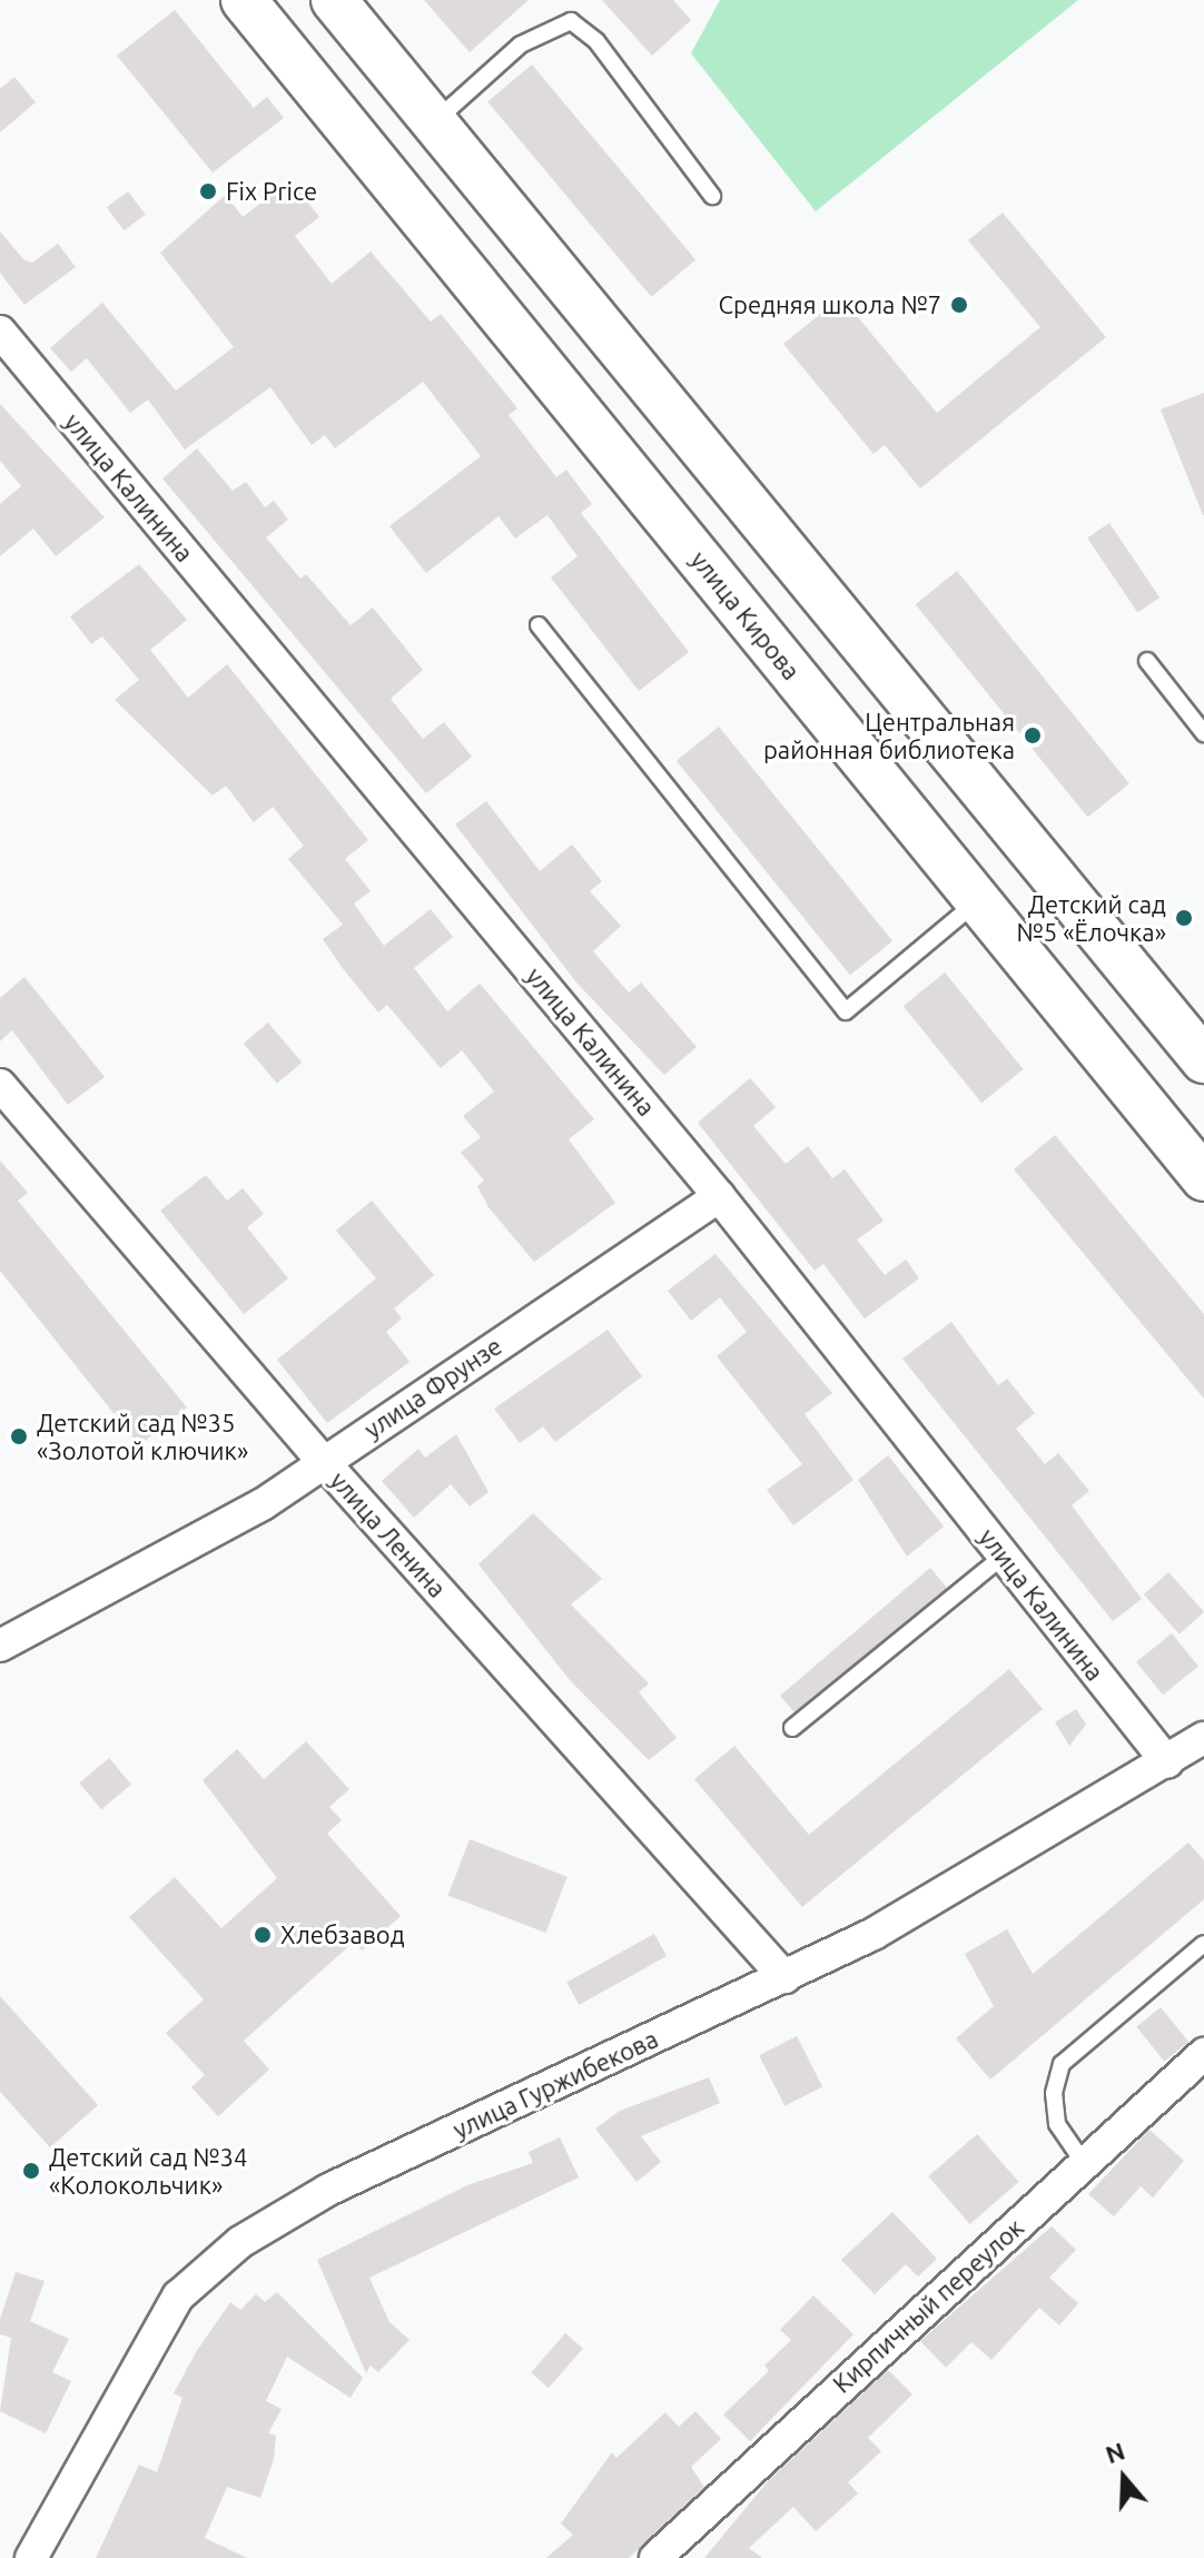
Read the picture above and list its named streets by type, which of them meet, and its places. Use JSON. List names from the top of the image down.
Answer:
{
  "streets": {
    "street": [
      "улица Калинина",
      "улица Кирова",
      "улица Фрунзе",
      "улица Ленина",
      "улица Гуржибекова",
      "Кирпичный переулок"
    ]
  },
  "crossings": [
    ["улица Калинина", "улица Фрунзе"],
    ["улица Калинина", "улица Гуржибекова"],
    ["улица Фрунзе", "улица Ленина"],
    ["улица Ленина", "улица Гуржибекова"]
  ],
  "places": [
    "Fix Price",
    "Средняя школа №7",
    "Центральная районная библиотека",
    "Детский сад №5 «Ёлочка»",
    "Детский сад №35 «Золотой ключик»",
    "Хлебзавод",
    "Детский сад №34 «Колокольчик»"
  ],
  "north": "top"
}
